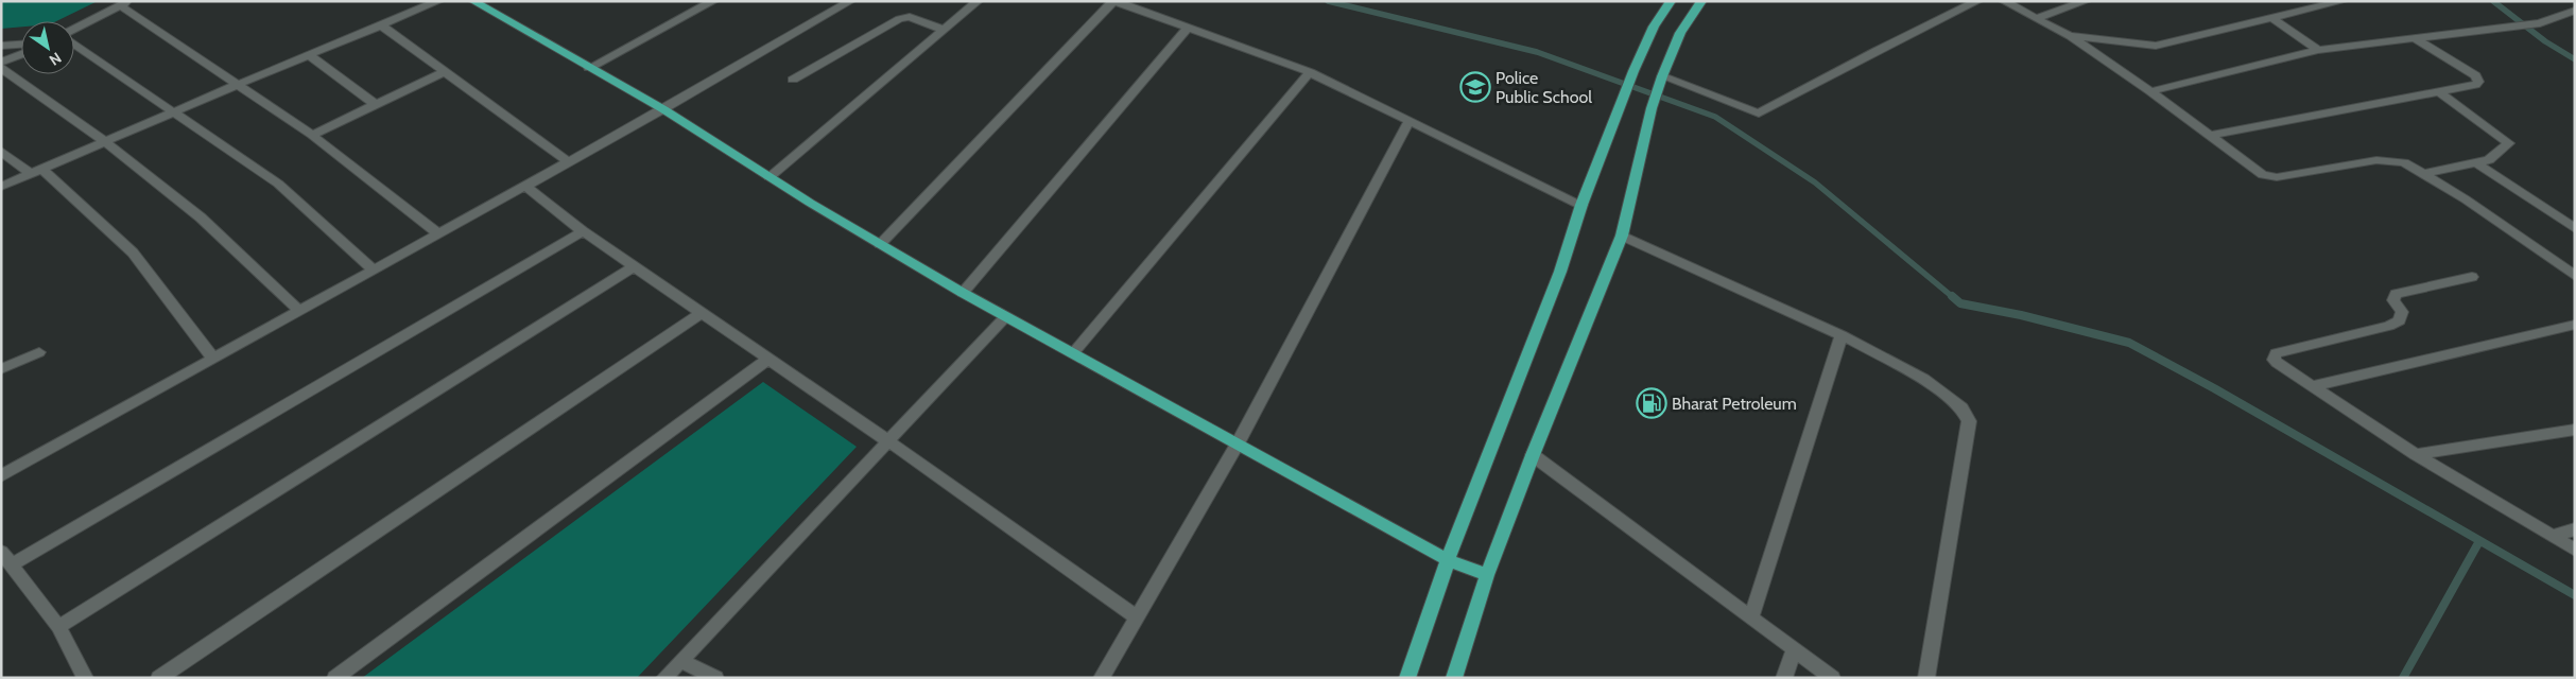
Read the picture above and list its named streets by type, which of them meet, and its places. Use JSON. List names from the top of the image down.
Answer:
{
  "places": {
    "school or university": ["Police Public School"],
    "fuel station": ["Bharat Petroleum"]
  },
  "north": "bottom right"
}
